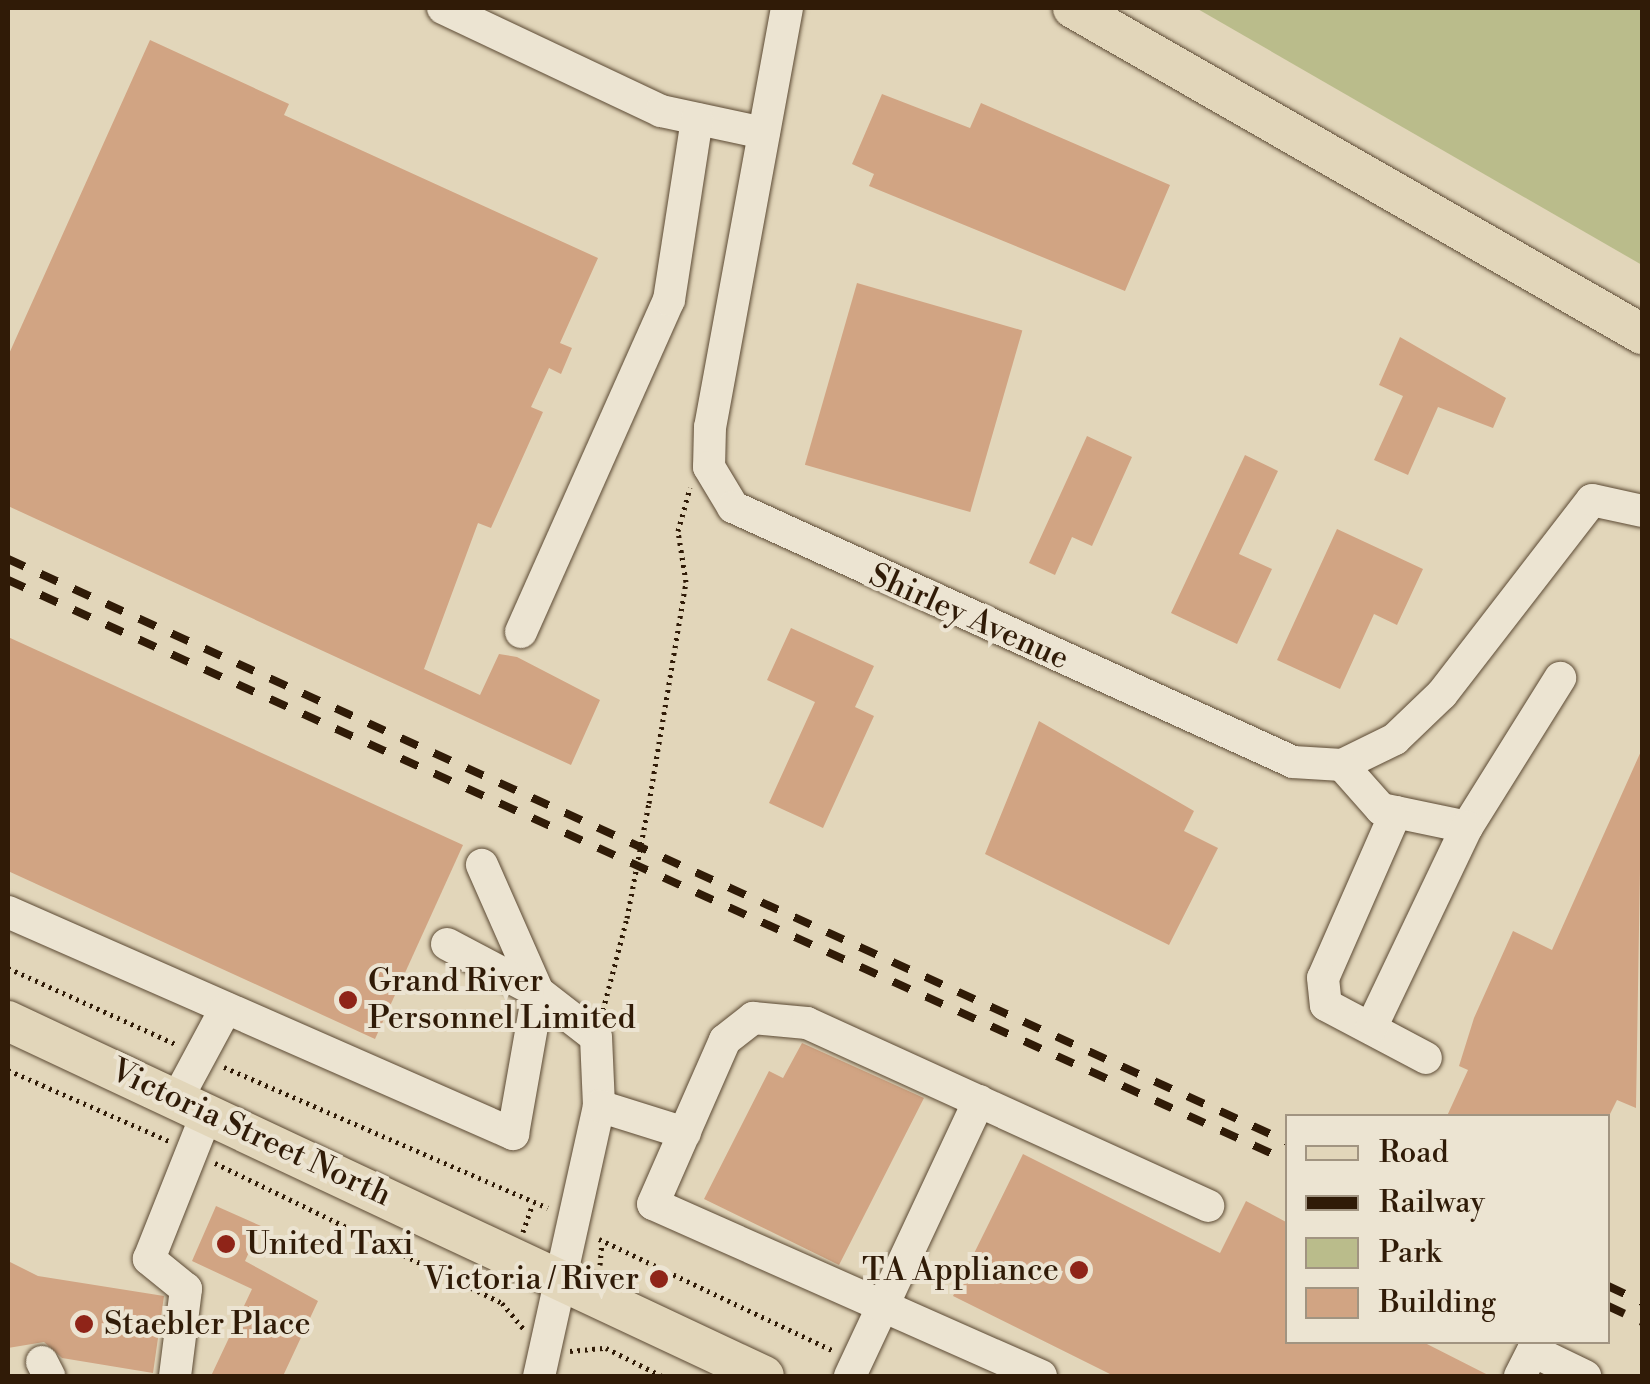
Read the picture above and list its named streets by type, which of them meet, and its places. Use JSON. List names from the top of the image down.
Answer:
{
  "streets": {
    "main road": ["Victoria Street North"],
    "street": ["Shirley Avenue"]
  },
  "places": [
    "Grand River Personnel Limited",
    "United Taxi",
    "TA Appliance",
    "Victoria / River",
    "Staebler Place"
  ],
  "legend": [
    "Road",
    "Railway",
    "Park",
    "Building"
  ]
}
